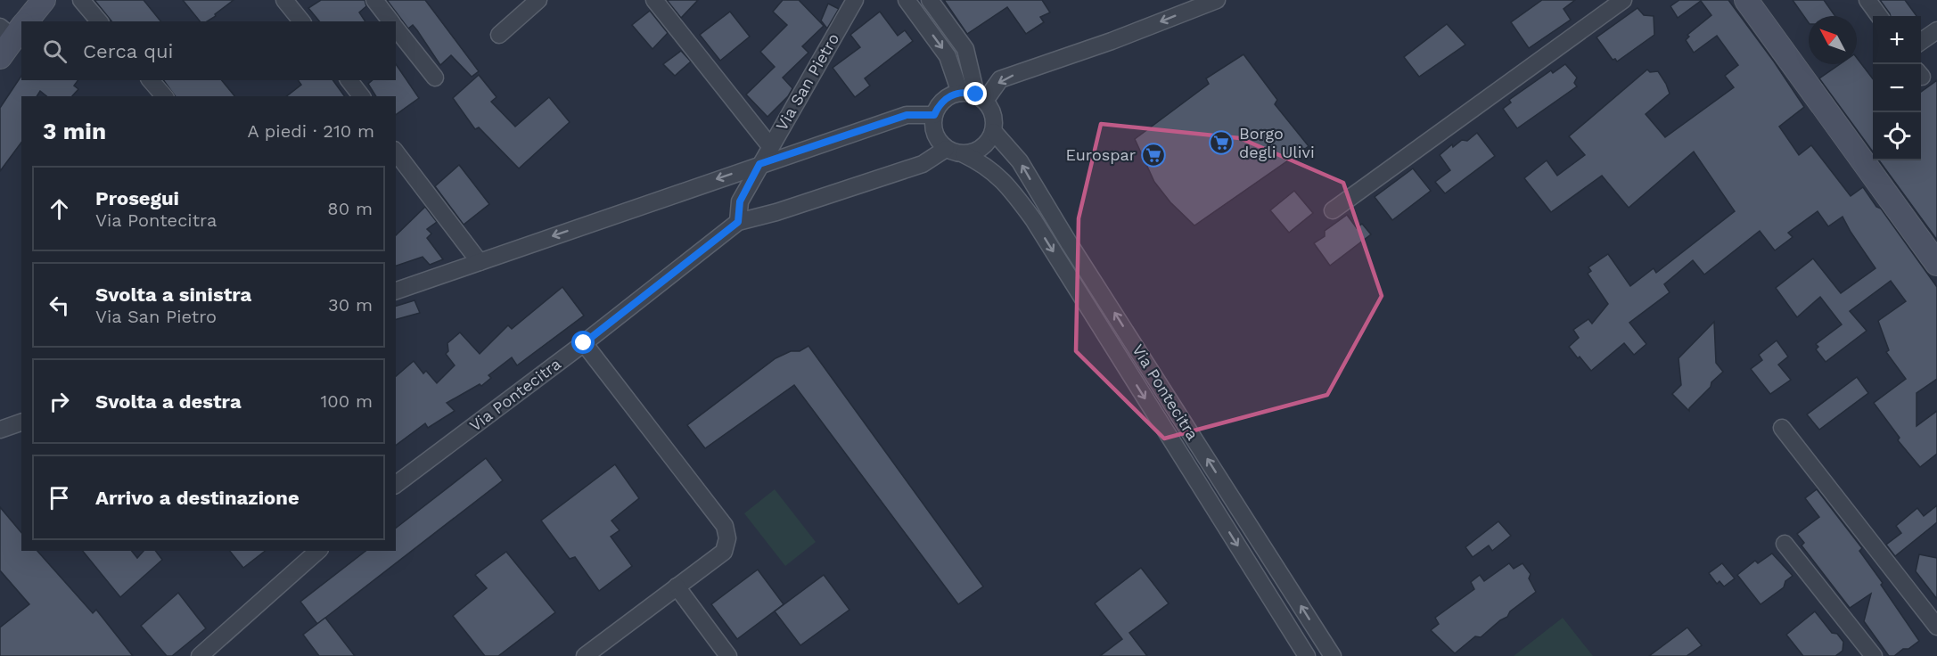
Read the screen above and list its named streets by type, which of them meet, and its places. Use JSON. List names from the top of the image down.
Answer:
{
  "streets": {
    "street": ["Via San Pietro", "Via Pontecitra"]
  },
  "crossings": [
    ["Via San Pietro", "Via Pontecitra"]
  ],
  "places": {
    "supermarket": ["Borgo degli Ulivi", "Eurospar"]
  },
  "north": "top left",
  "page": {
    "map_buttons": ["+", "−"],
    "search": "Cerca qui",
    "heading": ["3 min", "A piedi · 210 m"],
    "list": [
      ["Prosegui", "Via Pontecitra", "80 m"],
      ["Svolta a sinistra", "Via San Pietro", "30 m"],
      ["Svolta a destra", "100 m"],
      "Arrivo a destinazione"
    ]
  }
}
